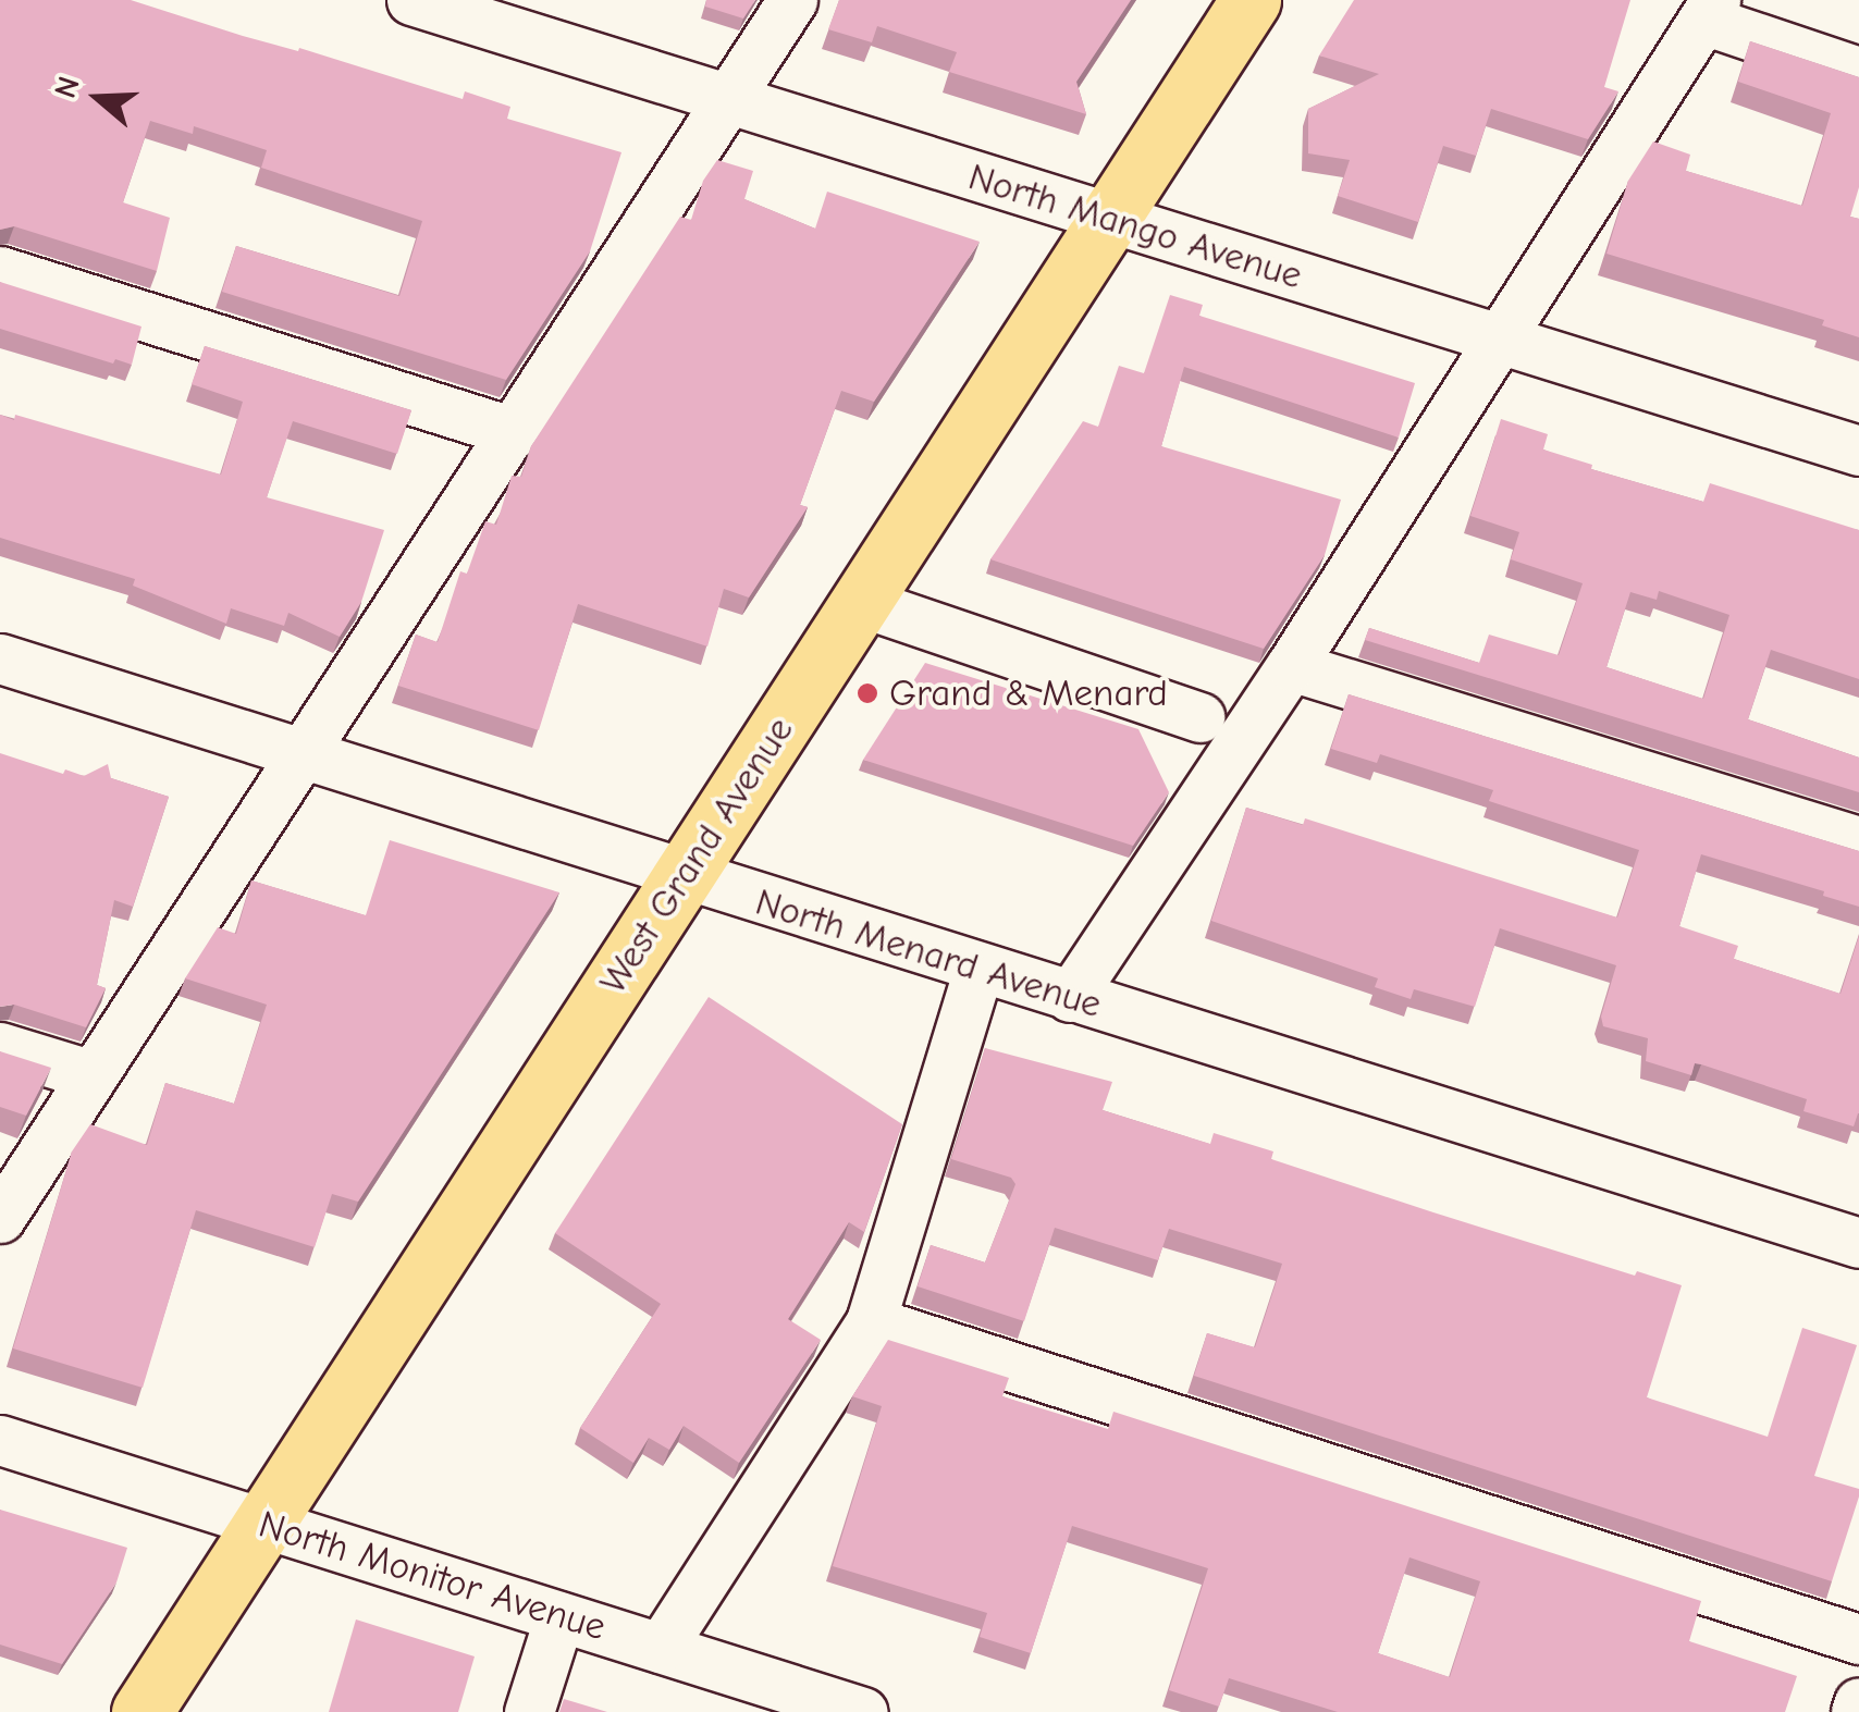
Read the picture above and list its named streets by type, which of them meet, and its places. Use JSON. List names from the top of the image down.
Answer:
{
  "streets": {
    "main road": ["West Grand Avenue"],
    "street": ["North Mango Avenue", "North Menard Avenue", "North Monitor Avenue"]
  },
  "crossings": [
    ["North Mango Avenue", "West Grand Avenue"],
    ["West Grand Avenue", "North Menard Avenue"],
    ["West Grand Avenue", "North Monitor Avenue"]
  ],
  "places": ["Grand & Menard"],
  "north": "left"
}
